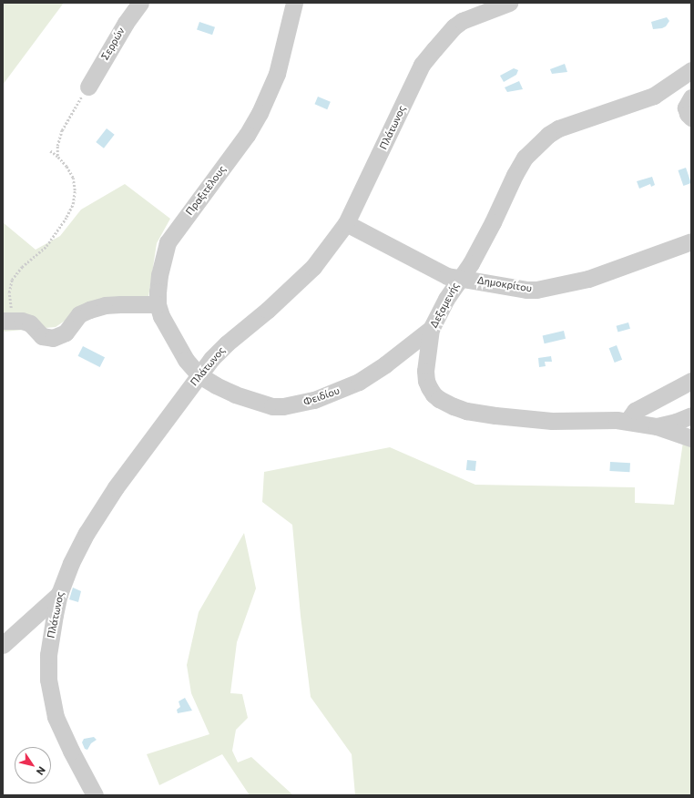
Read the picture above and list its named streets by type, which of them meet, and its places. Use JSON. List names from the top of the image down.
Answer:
{
  "streets": {
    "street": [
      "Σερρών",
      "Πλάτωνος",
      "Πραξιτέλους",
      "Δημοκρίτου",
      "Δεξαμενής",
      "Φειδίου"
    ]
  },
  "crossings": [
    ["Πλάτωνος", "Πραξιτέλους"],
    ["Πλάτωνος", "Δημοκρίτου"],
    ["Πλάτωνος", "Φειδίου"],
    ["Πραξιτέλους", "Φειδίου"],
    ["Δημοκρίτου", "Δεξαμενής"],
    ["Δεξαμενής", "Φειδίου"]
  ],
  "north": "bottom right"
}
